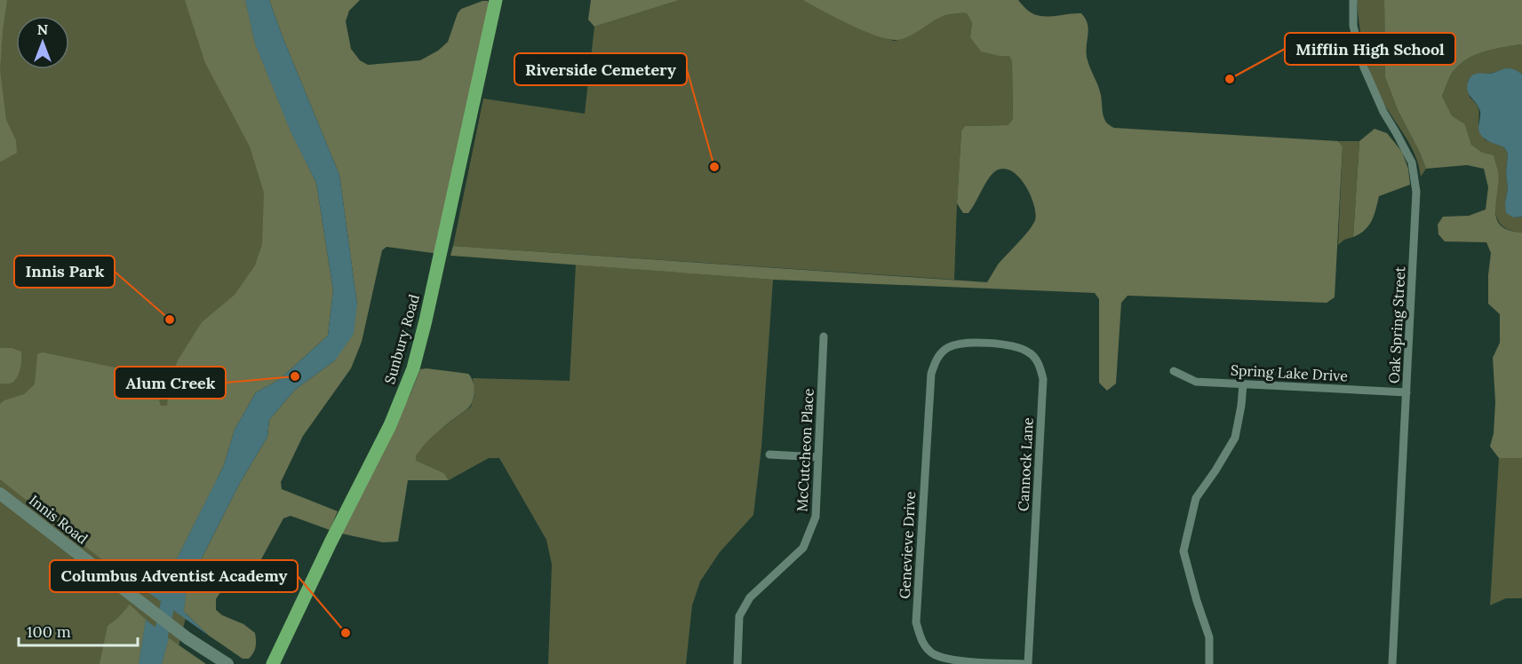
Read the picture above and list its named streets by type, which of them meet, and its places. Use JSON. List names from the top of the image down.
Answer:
{
  "streets": {
    "main road": ["Sunbury Road", "Innis Road"],
    "street": [
      "Oak Spring Street",
      "Spring Lake Drive",
      "McCutcheon Place",
      "Cannock Lane",
      "Genevieve Drive"
    ]
  },
  "crossings": [
    ["Oak Spring Street", "Spring Lake Drive"],
    ["Cannock Lane", "Genevieve Drive"]
  ],
  "places": [
    "Mifflin High School",
    "Riverside Cemetery",
    "Innis Park",
    "Alum Creek",
    "Columbus Adventist Academy"
  ],
  "scale_bar": "100 m",
  "north": "top"
}
